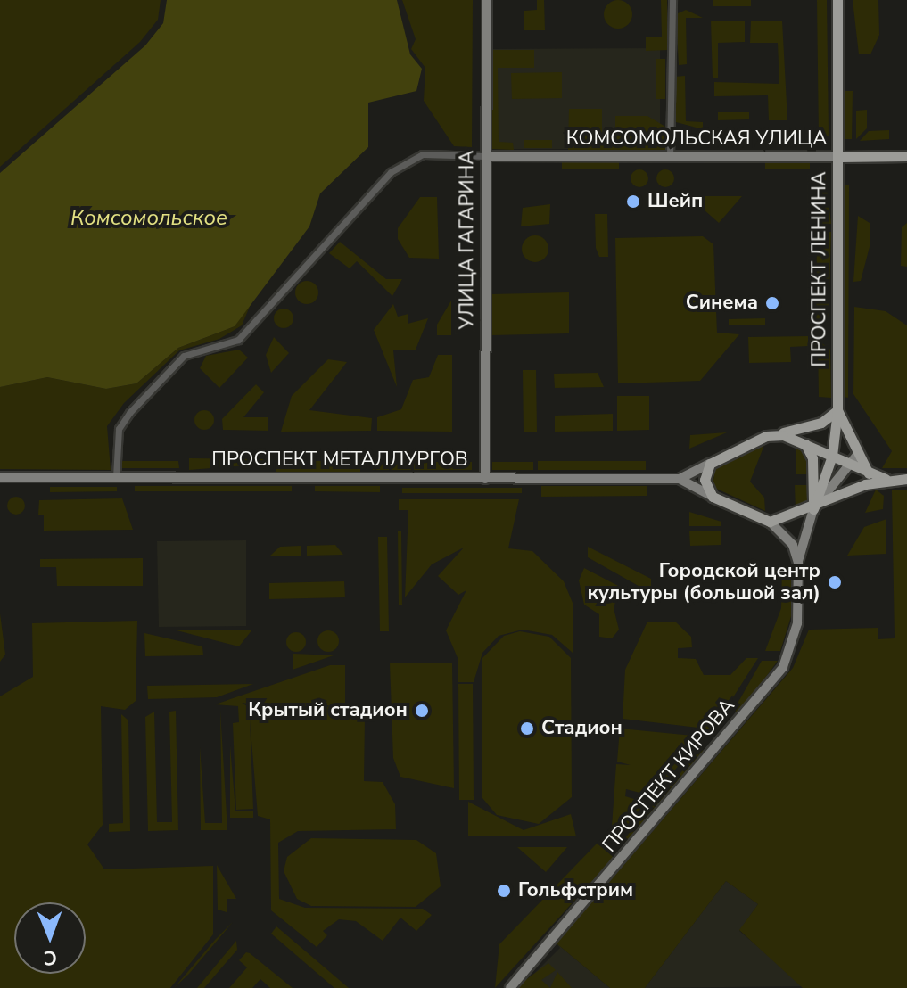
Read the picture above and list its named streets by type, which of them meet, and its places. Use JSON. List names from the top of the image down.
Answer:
{
  "streets": {
    "main road": [
      "КОМСОМОЛЬСКАЯ УЛИЦА",
      "УЛИЦА ГАГАРИНА",
      "ПРОСПЕКТ ЛЕНИНА",
      "ПРОСПЕКТ МЕТАЛЛУРГОВ",
      "ПРОСПЕКТ КИРОВА"
    ]
  },
  "crossings": [
    ["КОМСОМОЛЬСКАЯ УЛИЦА", "УЛИЦА ГАГАРИНА"],
    ["КОМСОМОЛЬСКАЯ УЛИЦА", "ПРОСПЕКТ ЛЕНИНА"],
    ["УЛИЦА ГАГАРИНА", "ПРОСПЕКТ МЕТАЛЛУРГОВ"],
    ["ПРОСПЕКТ МЕТАЛЛУРГОВ", "ПРОСПЕКТ КИРОВА"]
  ],
  "water": ["Комсомольское"],
  "places": [
    "Шейп",
    "Синема",
    "Городской центр культуры (большой зал)",
    "Крытый стадион",
    "Стадион",
    "Гольфстрим"
  ],
  "north": "bottom"
}
